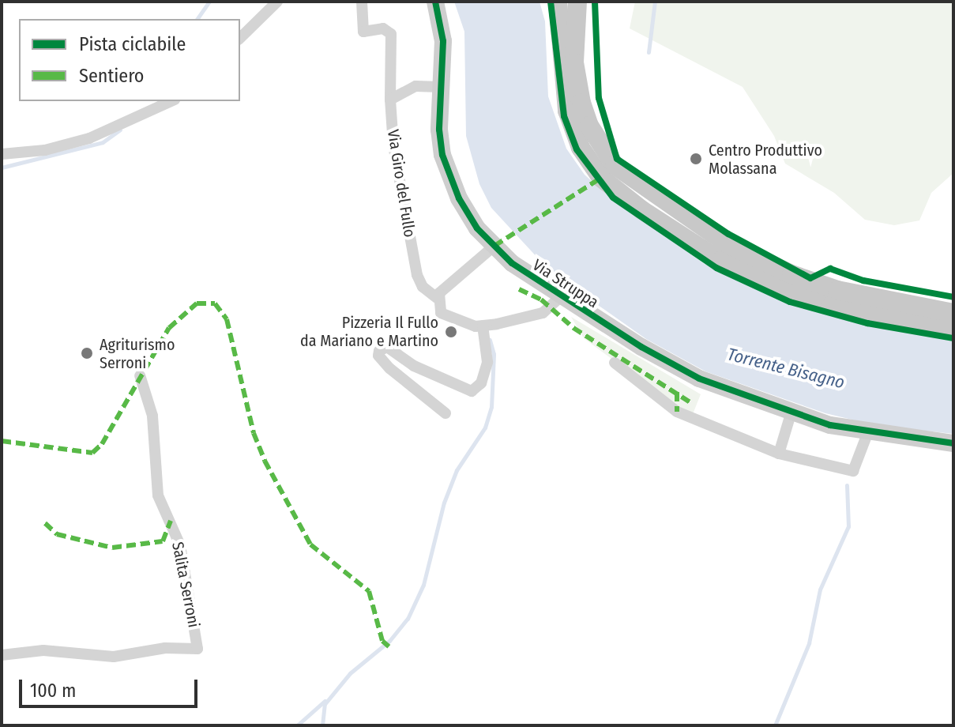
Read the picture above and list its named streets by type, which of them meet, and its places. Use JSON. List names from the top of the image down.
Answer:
{
  "streets": {
    "main road": ["Via Struppa"],
    "street": ["Via Giro del Fullo", "Salita Serroni"]
  },
  "crossings": [
    ["Via Giro del Fullo", "Via Struppa"]
  ],
  "water": ["Torrente Bisagno"],
  "places": ["Centro Produttivo Molassana", "Pizzeria Il Fullo da Mariano e Martino", "Agriturismo Serroni"],
  "legend": ["Pista ciclabile", "Sentiero"],
  "scale_bar": "100 m"
}
